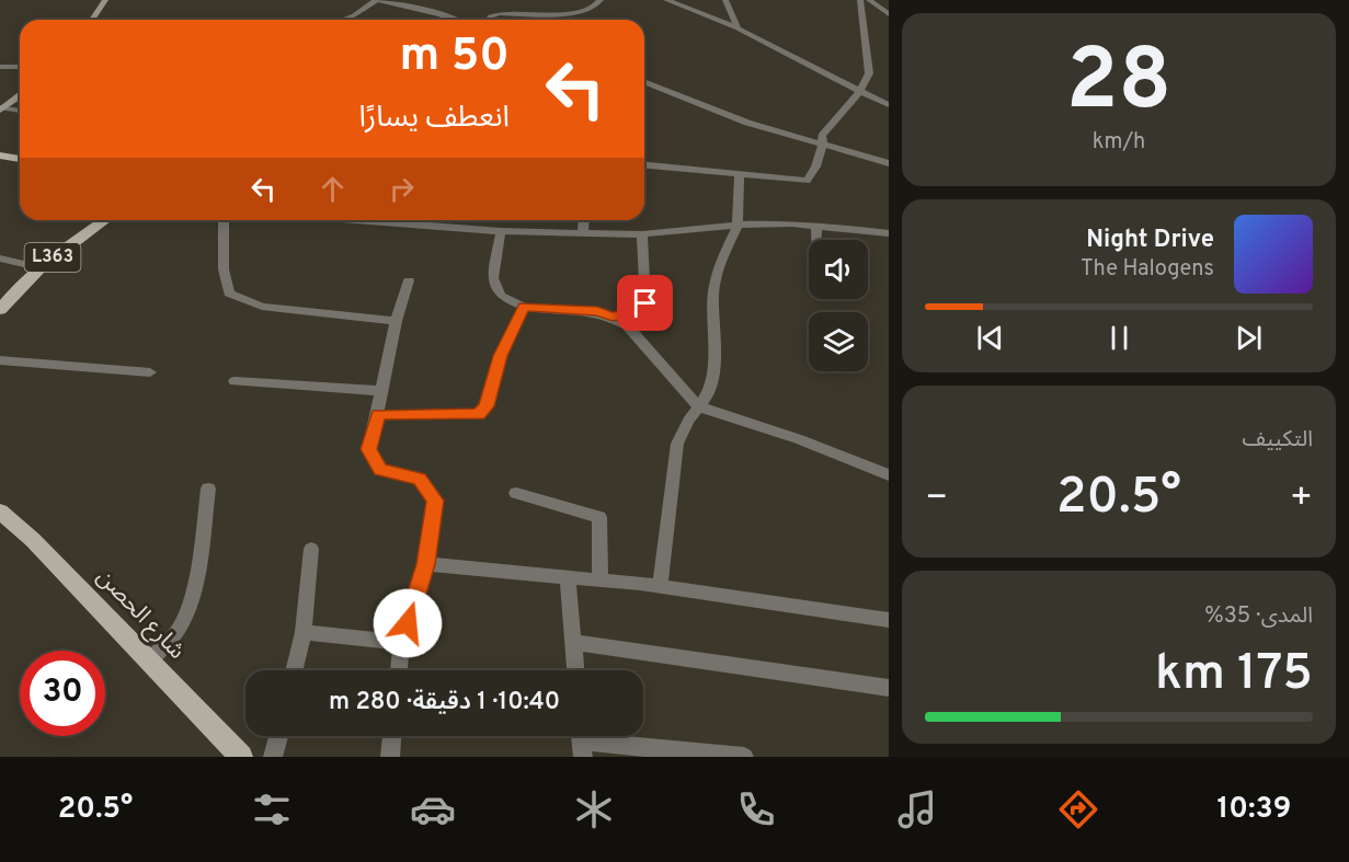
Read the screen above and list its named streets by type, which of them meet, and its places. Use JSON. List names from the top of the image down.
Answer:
{
  "streets": {
    "main road": ["L363", "شارع الحصن"]
  },
  "page": {
    "tile": [
      ["28", "km/h"],
      "التكييف",
      ["المدى · 35%", "175 km"]
    ],
    "turn": ["50 m", "انعطف يسارًا"],
    "song": ["Night Drive", "The Halogens"],
    "heat": ["−", "20.5°", "+"],
    "limit": "30",
    "trip": "10:40 · 1 دقيقة · 280 m",
    "tabs": ["10:39", "20.5°"]
  }
}
